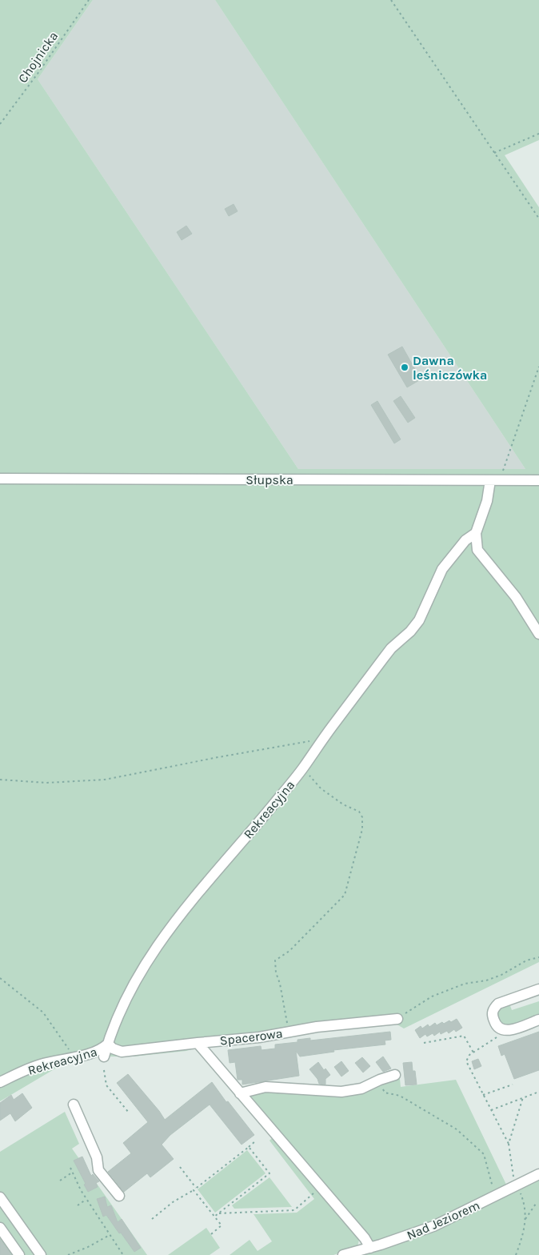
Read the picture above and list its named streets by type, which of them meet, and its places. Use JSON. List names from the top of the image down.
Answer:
{
  "streets": {
    "street": [
      "Słupska",
      "Rekreacyjna",
      "Spacerowa",
      "Nad Jeziorem"
    ],
    "path": ["Chojnicka"]
  },
  "crossings": [
    ["Słupska", "Rekreacyjna"],
    ["Rekreacyjna", "Spacerowa"]
  ],
  "places": ["Dawna leśniczówka"]
}
